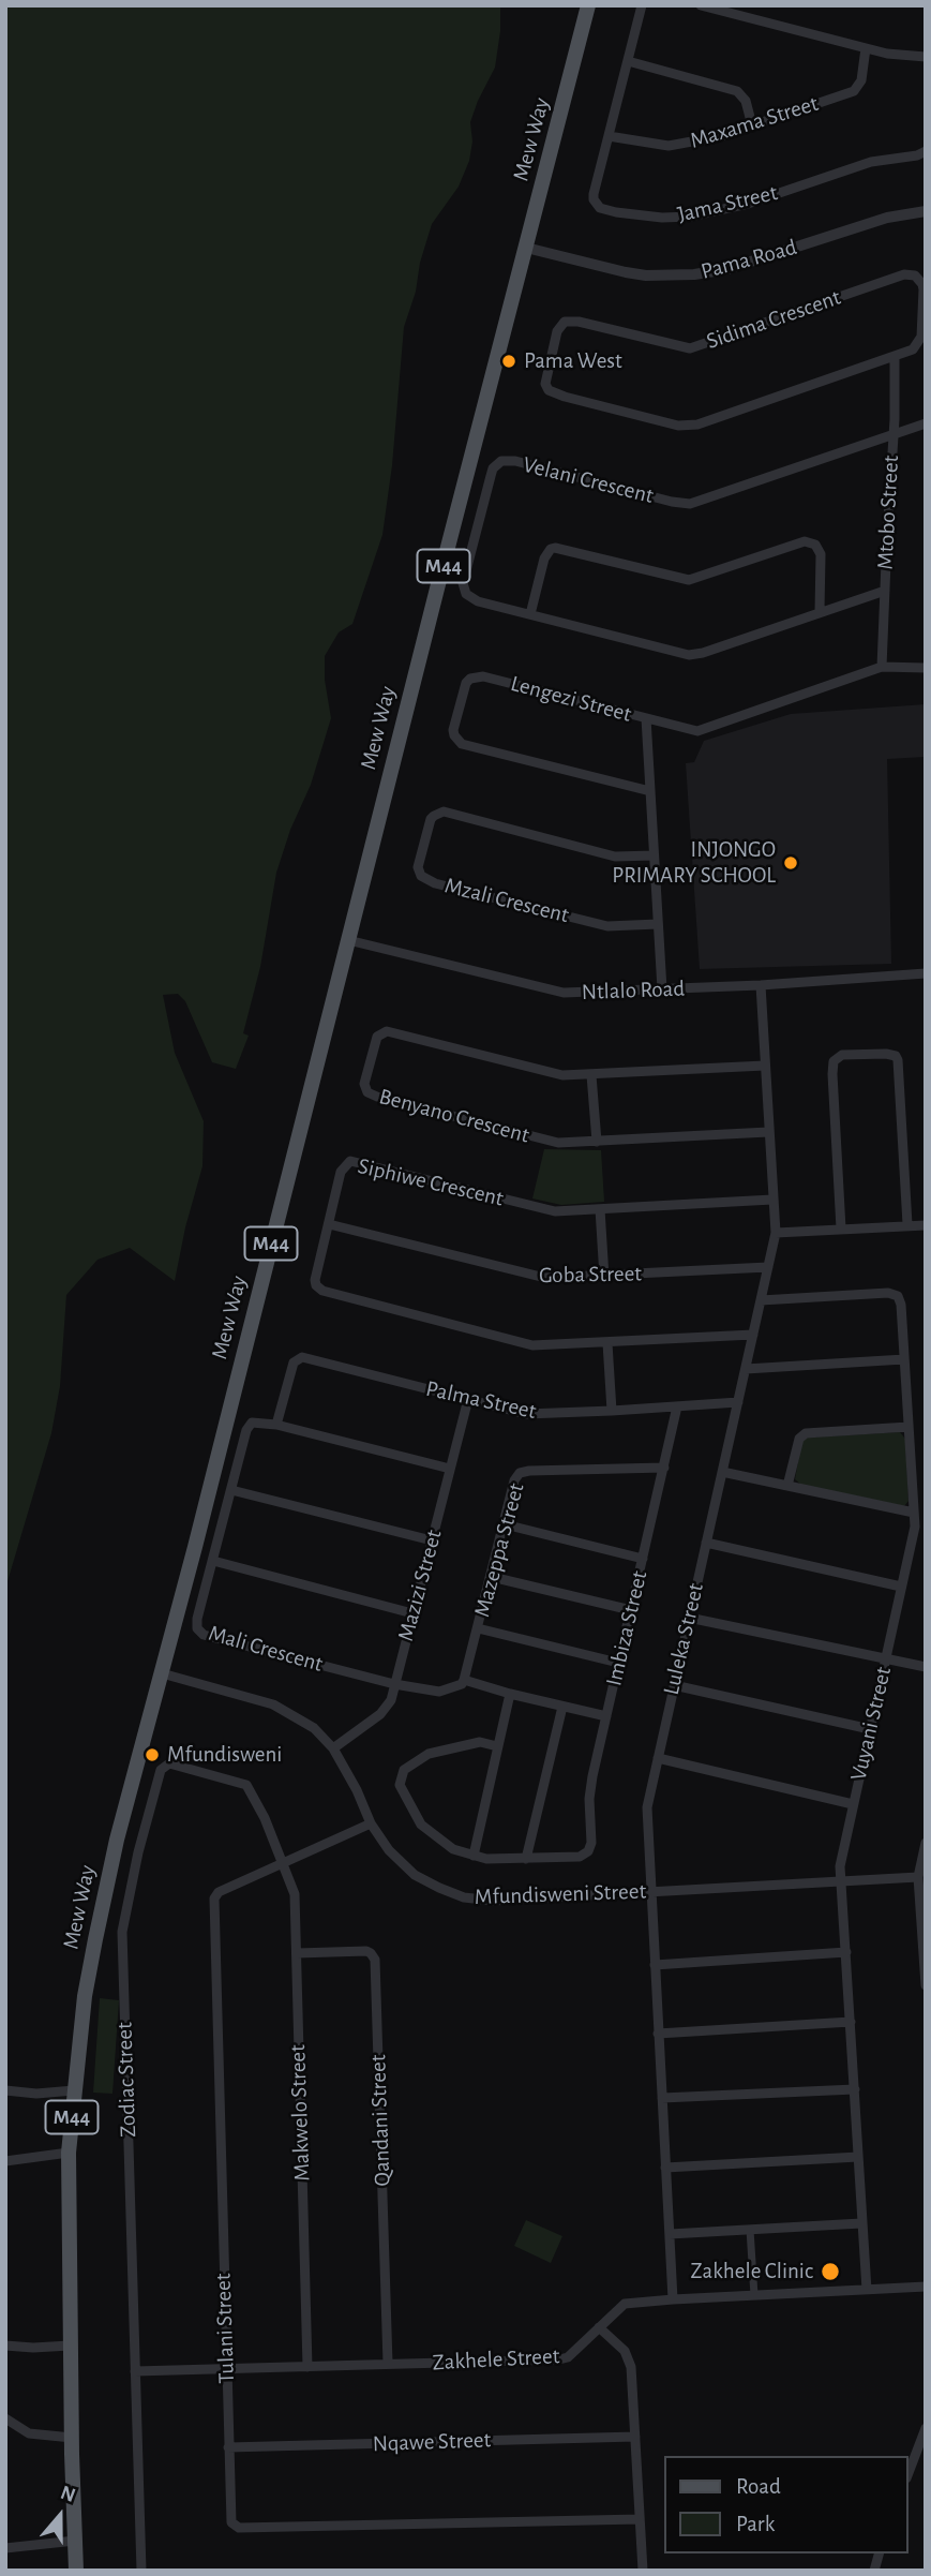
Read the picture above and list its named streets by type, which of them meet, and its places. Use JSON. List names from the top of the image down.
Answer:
{
  "streets": {
    "main road": ["Mew Way", "M44"],
    "street": [
      "Maxama Street",
      "Jama Street",
      "Pama Road",
      "Sidima Crescent",
      "Velani Crescent",
      "Mtobo Street",
      "Lengezi Street",
      "Mzali Crescent",
      "Ntlalo Road",
      "Benyano Crescent",
      "Siphiwe Crescent",
      "Goba Street",
      "Palma Street",
      "Mazeppa Street",
      "Mazizi Street",
      "Imbiza Street",
      "Luleka Street",
      "Mali Crescent",
      "Vuyani Street",
      "Mfundisweni Street",
      "Zodiac Street",
      "Makwelo Street",
      "Qandani Street",
      "Tulani Street",
      "Zakhele Street",
      "Nqawe Street"
    ]
  },
  "crossings": [
    ["Maxama Street", "Jama Street"],
    ["Mew Way", "Pama Road"],
    ["Mew Way", "Ntlalo Road"],
    ["Mew Way", "Mfundisweni Street"],
    ["Sidima Crescent", "Mtobo Street"],
    ["Velani Crescent", "Mtobo Street"],
    ["Mtobo Street", "Lengezi Street"],
    ["Ntlalo Road", "Luleka Street"],
    ["Benyano Crescent", "Luleka Street"],
    ["Siphiwe Crescent", "Goba Street"],
    ["Siphiwe Crescent", "Luleka Street"],
    ["Goba Street", "Luleka Street"],
    ["Palma Street", "Mazizi Street"],
    ["Palma Street", "Imbiza Street"],
    ["Palma Street", "Luleka Street"],
    ["Palma Street", "Mali Crescent"],
    ["Mazeppa Street", "Imbiza Street"],
    ["Mazeppa Street", "Mali Crescent"],
    ["Mazizi Street", "Mali Crescent"],
    ["Mazizi Street", "Mfundisweni Street"],
    ["Luleka Street", "Vuyani Street"],
    ["Luleka Street", "Mfundisweni Street"],
    ["Luleka Street", "Zakhele Street"],
    ["Vuyani Street", "Mfundisweni Street"],
    ["Vuyani Street", "Zakhele Street"],
    ["Mfundisweni Street", "Tulani Street"],
    ["Zodiac Street", "Makwelo Street"],
    ["Zodiac Street", "Tulani Street"],
    ["Zodiac Street", "Zakhele Street"],
    ["Makwelo Street", "Qandani Street"],
    ["Makwelo Street", "Tulani Street"],
    ["Makwelo Street", "Zakhele Street"],
    ["Qandani Street", "Zakhele Street"],
    ["Tulani Street", "Zakhele Street"],
    ["Tulani Street", "Nqawe Street"]
  ],
  "places": [
    "Pama West",
    "INJONGO PRIMARY SCHOOL",
    "Mfundisweni",
    "Zakhele Clinic"
  ],
  "legend": ["Road", "Park"],
  "north": "top"
}
